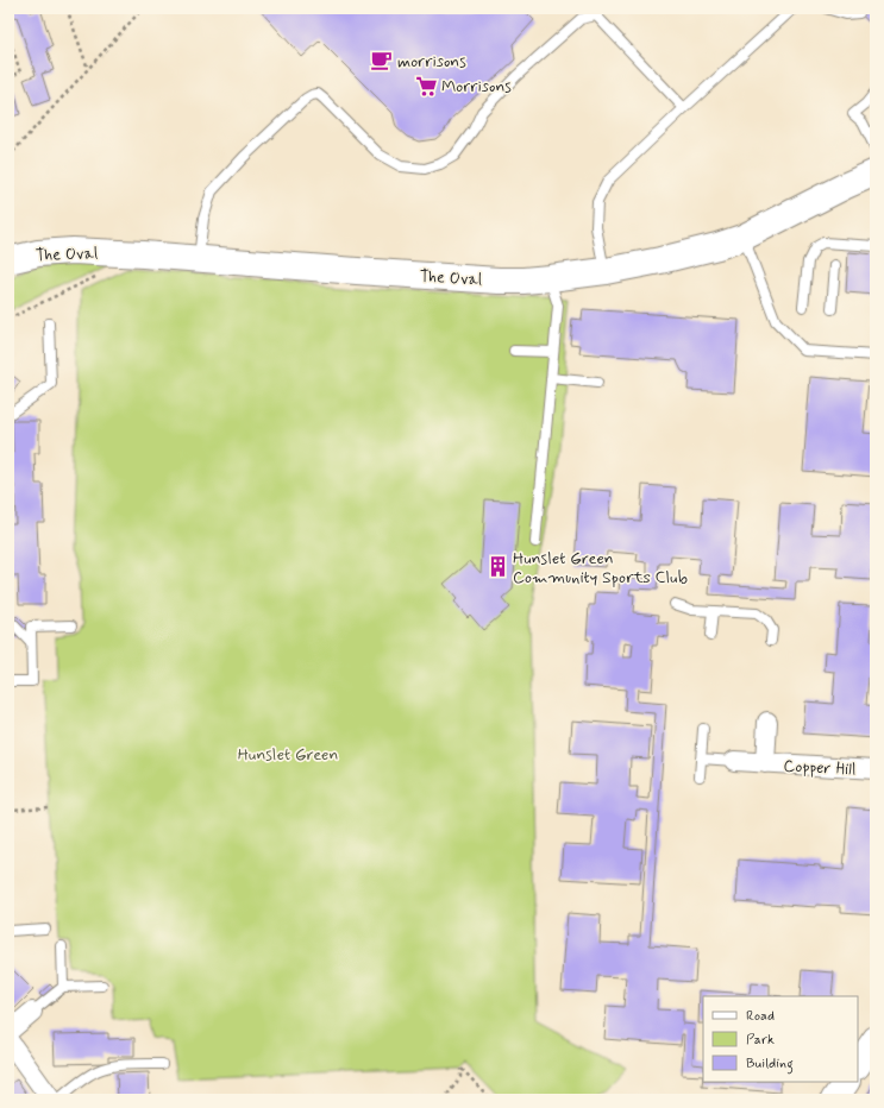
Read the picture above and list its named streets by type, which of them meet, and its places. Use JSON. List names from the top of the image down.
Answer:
{
  "streets": {
    "street": ["The Oval", "Copper Hill"]
  },
  "parks": ["Hunslet Green"],
  "places": {
    "cafe": ["morrisons"],
    "supermarket": ["Morrisons"],
    "building": ["Hunslet Green Community Sports Club"]
  },
  "legend": ["Road", "Park", "Building"]
}
